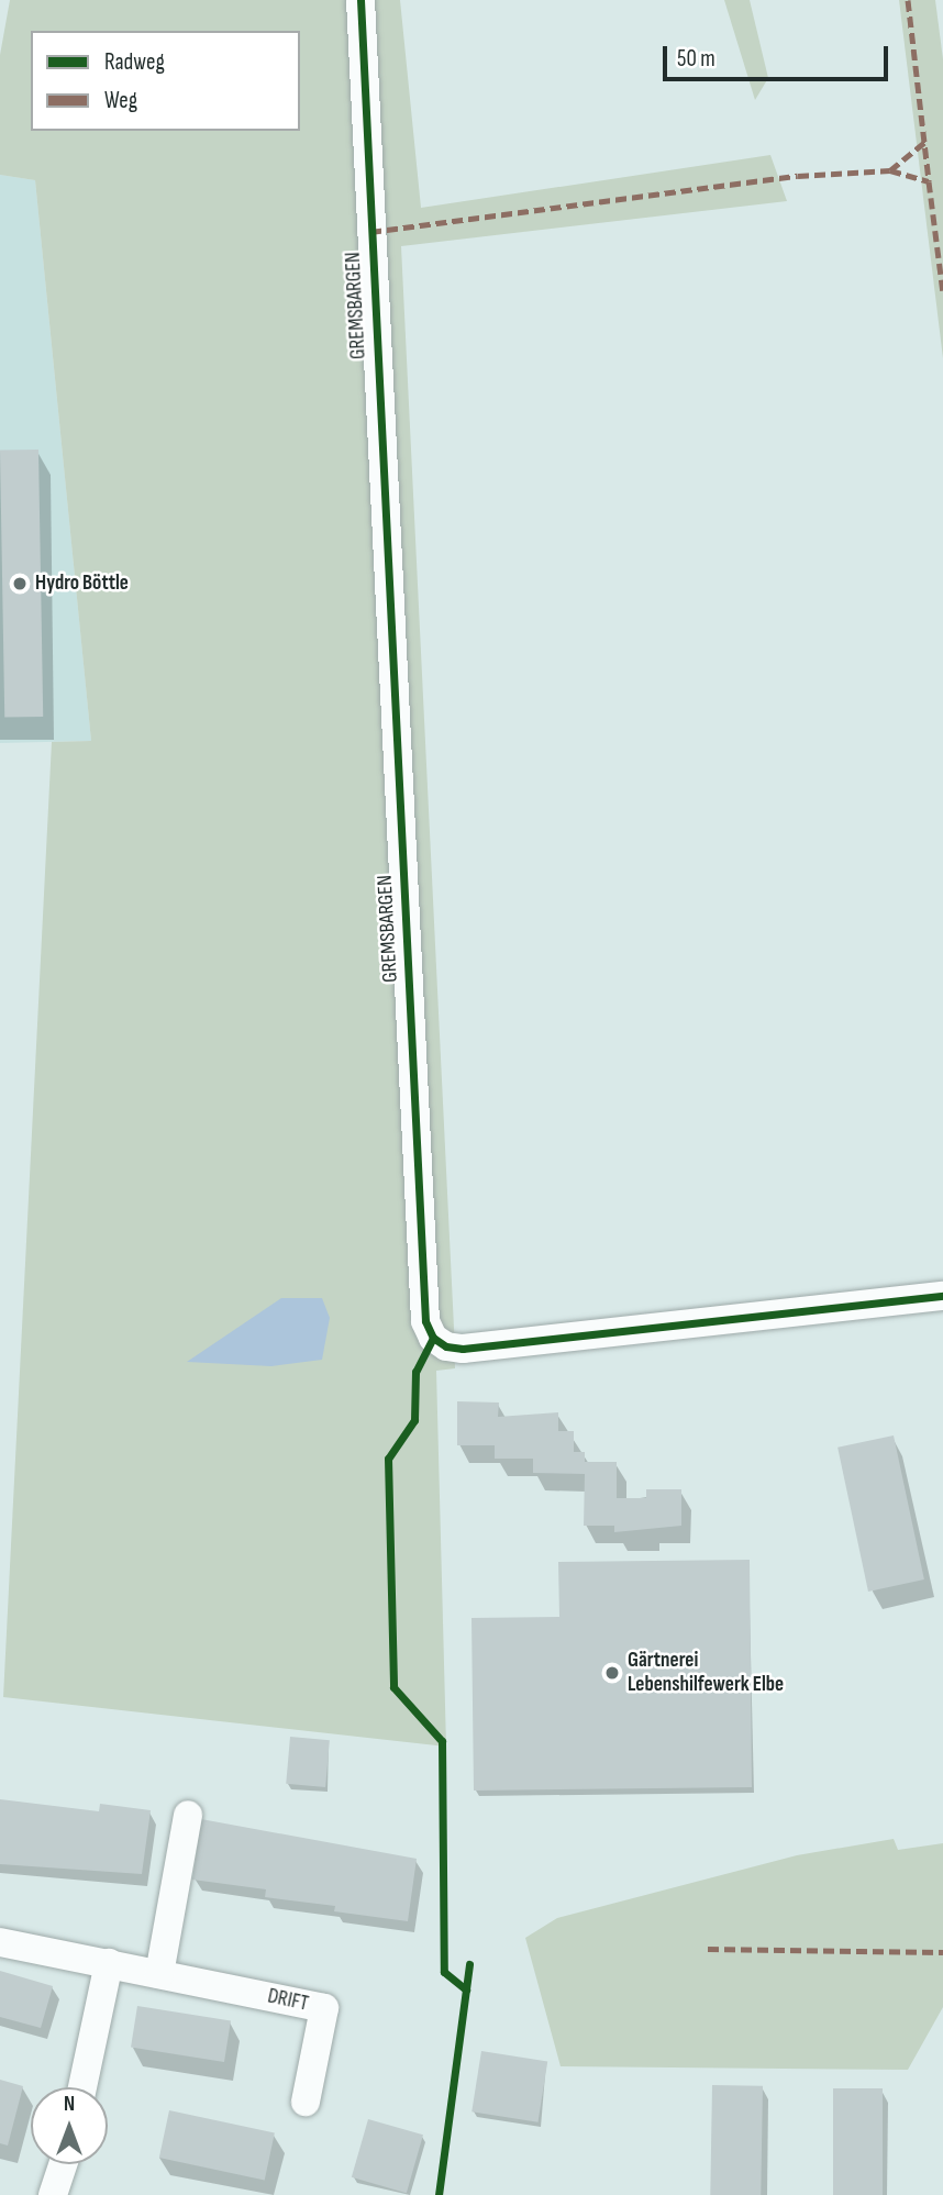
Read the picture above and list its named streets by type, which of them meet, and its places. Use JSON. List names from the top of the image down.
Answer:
{
  "streets": {
    "street": ["GREMSBARGEN", "DRIFT"]
  },
  "places": ["Hydro Böttle", "Gärtnerei Lebenshilfewerk Elbe"],
  "legend": ["Radweg", "Weg"],
  "scale_bar": "50 m",
  "north": "top"
}
